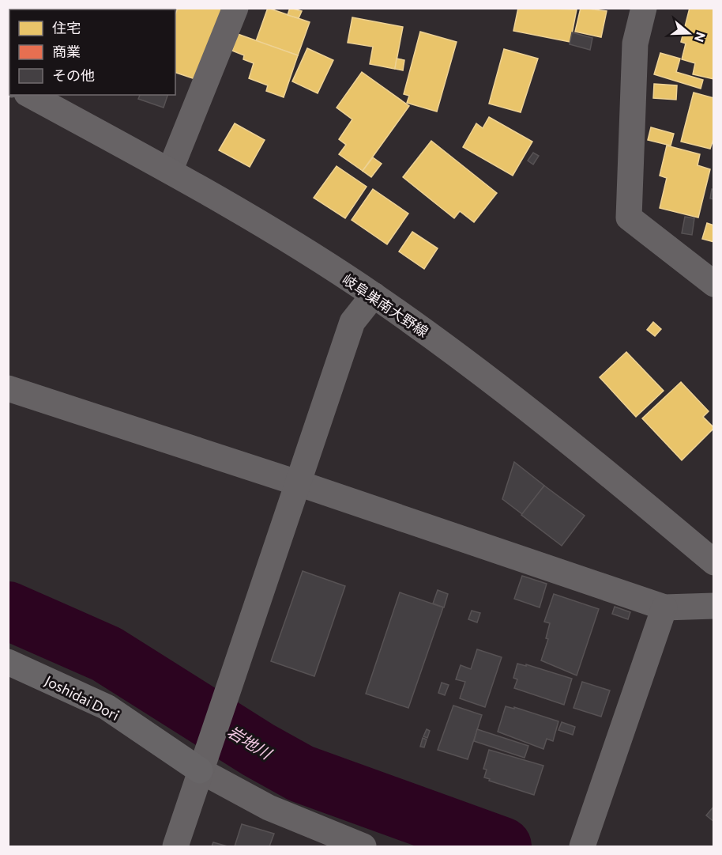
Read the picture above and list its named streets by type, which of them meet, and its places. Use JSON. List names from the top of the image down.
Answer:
{
  "streets": {
    "main road": ["岐阜巣南大野線"],
    "street": ["Joshidai Dori"]
  },
  "water": ["岩地川"],
  "legend": ["住宅", "商業", "その他"],
  "north": "right"
}
